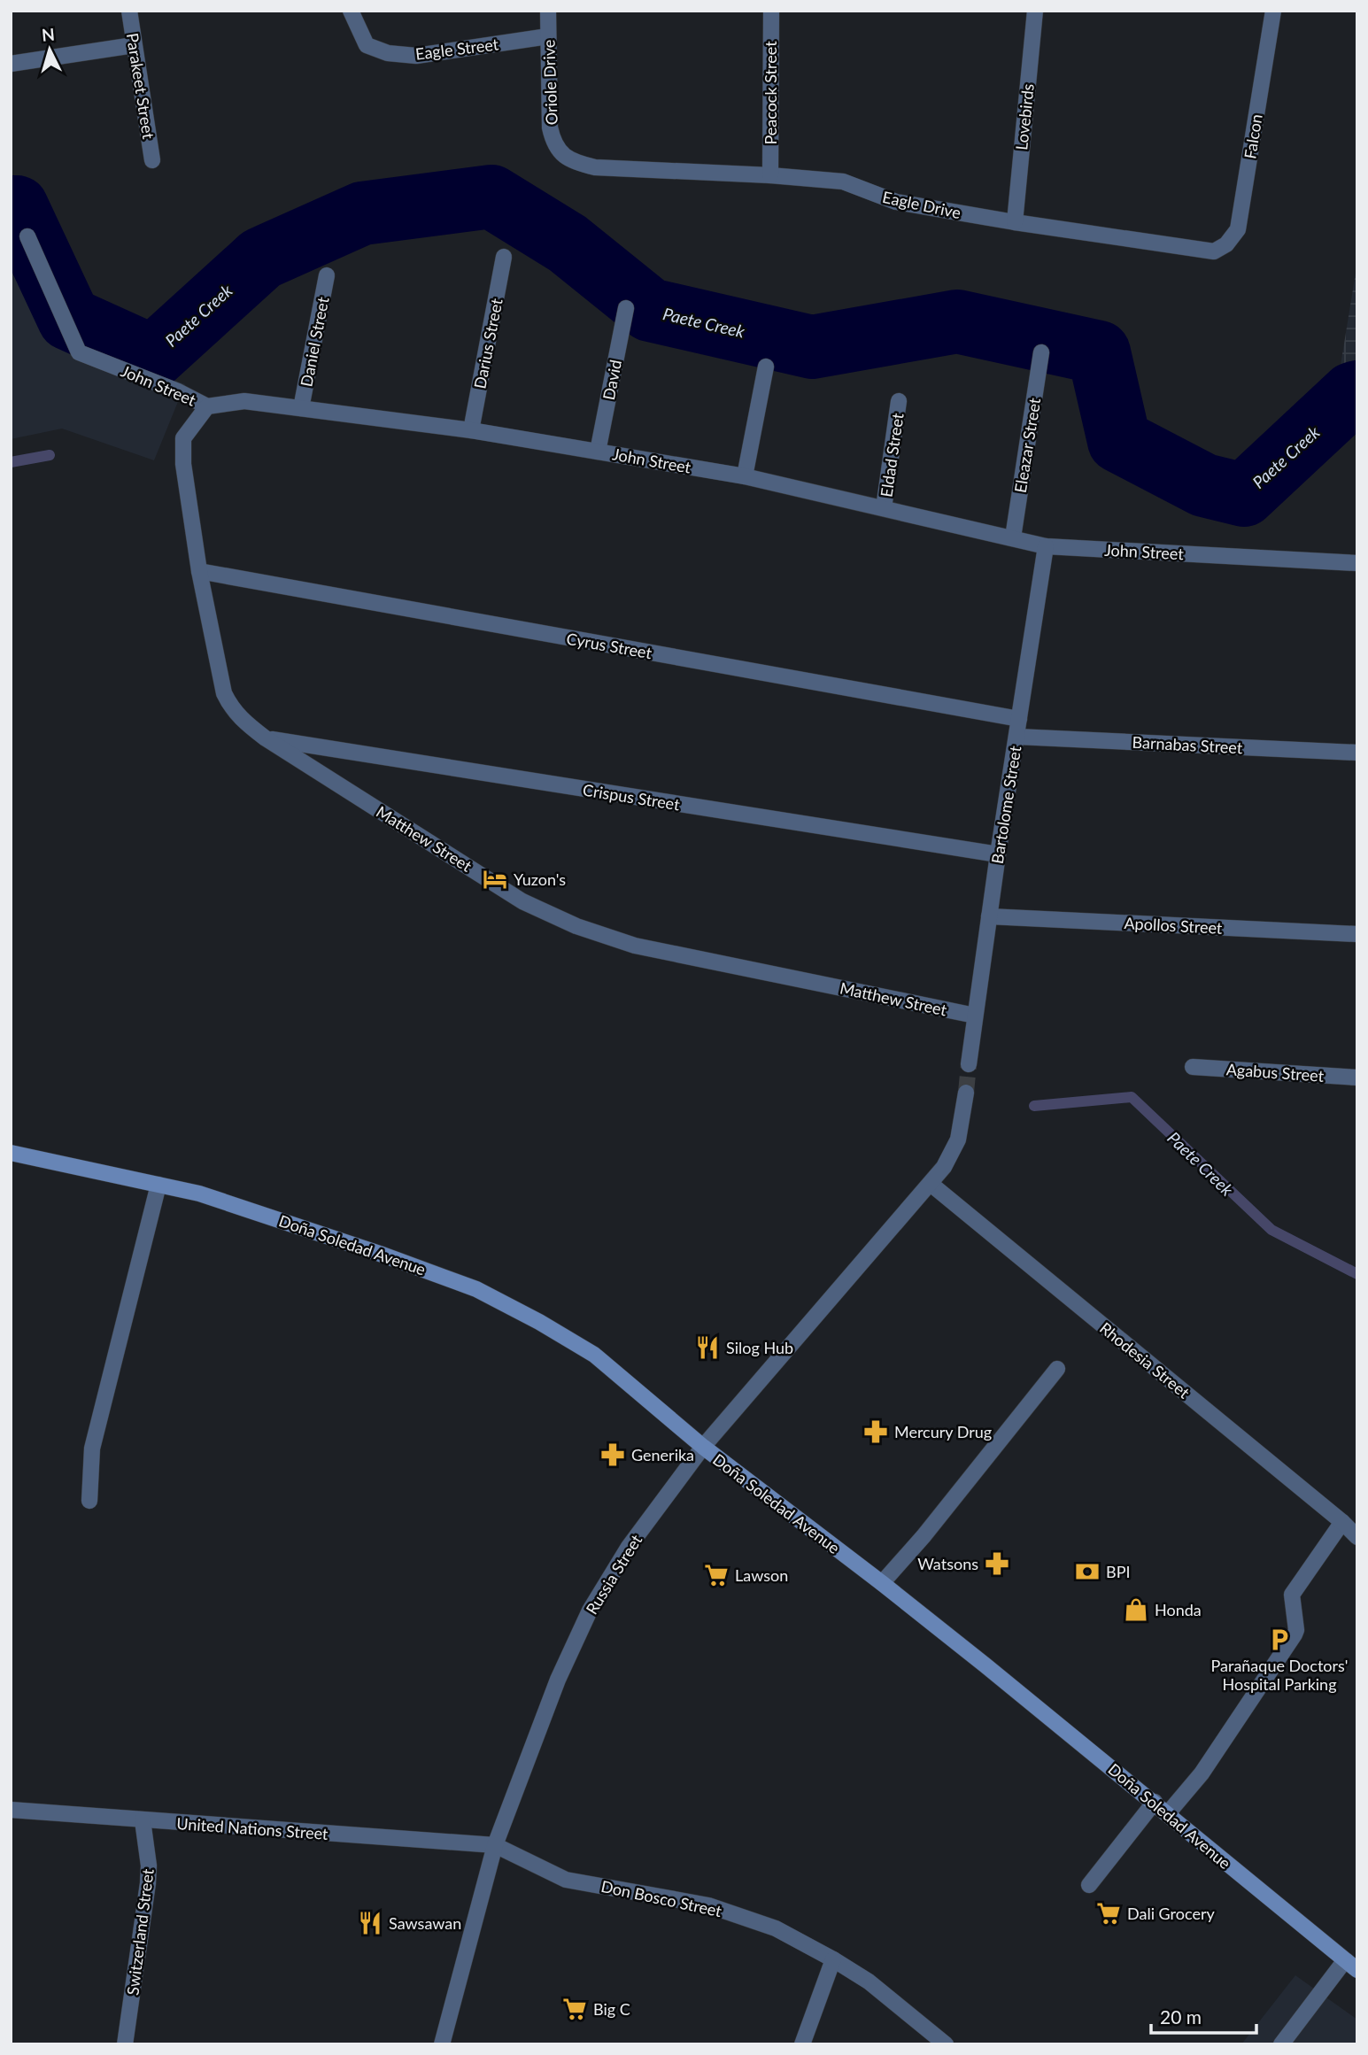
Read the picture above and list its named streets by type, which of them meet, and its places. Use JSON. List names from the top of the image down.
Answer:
{
  "streets": {
    "main road": ["Doña Soledad Avenue"],
    "street": [
      "Eagle Street",
      "Oriole Drive",
      "Parakeet Street",
      "Peacock Street",
      "Lovebirds",
      "Falcon",
      "Eagle Drive",
      "Daniel Street",
      "Darius Street",
      "David",
      "John Street",
      "Eleazar Street",
      "Eldad Street",
      "Cyrus Street",
      "Barnabas Street",
      "Crispus Street",
      "Bartolome Street",
      "Matthew Street",
      "Apollos Street",
      "Agabus Street",
      "Rhodesia Street",
      "Russia Street",
      "United Nations Street",
      "Don Bosco Street",
      "Switzerland Street"
    ]
  },
  "crossings": [
    ["Eagle Street", "Oriole Drive"],
    ["Oriole Drive", "Eagle Drive"],
    ["Peacock Street", "Eagle Drive"],
    ["Lovebirds", "Eagle Drive"],
    ["Falcon", "Eagle Drive"],
    ["Daniel Street", "John Street"],
    ["Darius Street", "John Street"],
    ["David", "John Street"],
    ["John Street", "Eleazar Street"],
    ["John Street", "Eldad Street"],
    ["John Street", "Bartolome Street"],
    ["John Street", "Matthew Street"],
    ["Cyrus Street", "Bartolome Street"],
    ["Cyrus Street", "Matthew Street"],
    ["Barnabas Street", "Bartolome Street"],
    ["Crispus Street", "Bartolome Street"],
    ["Crispus Street", "Matthew Street"],
    ["Bartolome Street", "Matthew Street"],
    ["Bartolome Street", "Apollos Street"],
    ["Doña Soledad Avenue", "Russia Street"],
    ["Rhodesia Street", "Russia Street"],
    ["Russia Street", "United Nations Street"],
    ["Russia Street", "Don Bosco Street"],
    ["United Nations Street", "Don Bosco Street"],
    ["United Nations Street", "Switzerland Street"]
  ],
  "water": ["Paete Creek"],
  "places": {
    "hotel": ["Yuzon's"],
    "restaurant": ["Silog Hub", "Sawsawan"],
    "pharmacy": ["Mercury Drug", "Generika", "Watsons"],
    "bank": ["BPI"],
    "supermarket": ["Lawson", "Dali Grocery", "Big C"],
    "shop": ["Honda"],
    "parking": ["Parañaque Doctors' Hospital Parking"]
  },
  "scale_bar": "20 m",
  "north": "top"
}
